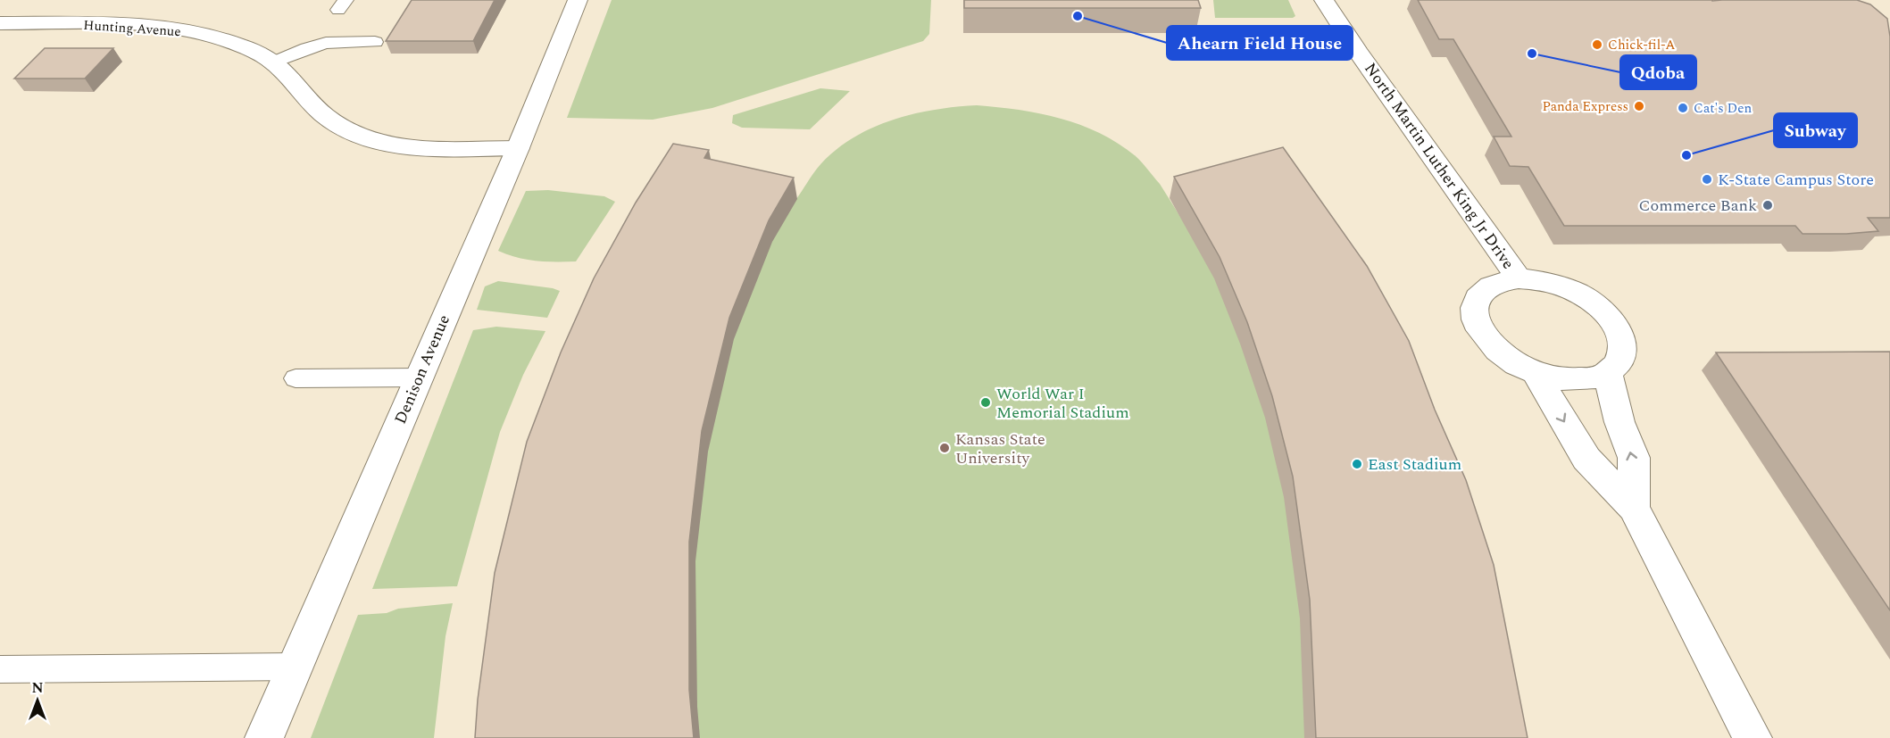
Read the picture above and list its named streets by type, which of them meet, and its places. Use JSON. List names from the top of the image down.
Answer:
{
  "streets": {
    "street": ["Hunting Avenue", "North Martin Luther King Jr Drive", "Denison Avenue"]
  },
  "crossings": [
    ["Hunting Avenue", "Denison Avenue"]
  ],
  "places": [
    "Ahearn Field House",
    "Chick-fil-A",
    "Qdoba",
    "Panda Express",
    "Cat's Den",
    "Subway",
    "K-State Campus Store",
    "Commerce Bank",
    "World War I Memorial Stadium",
    "Kansas State University",
    "East Stadium"
  ],
  "north": "top"
}
